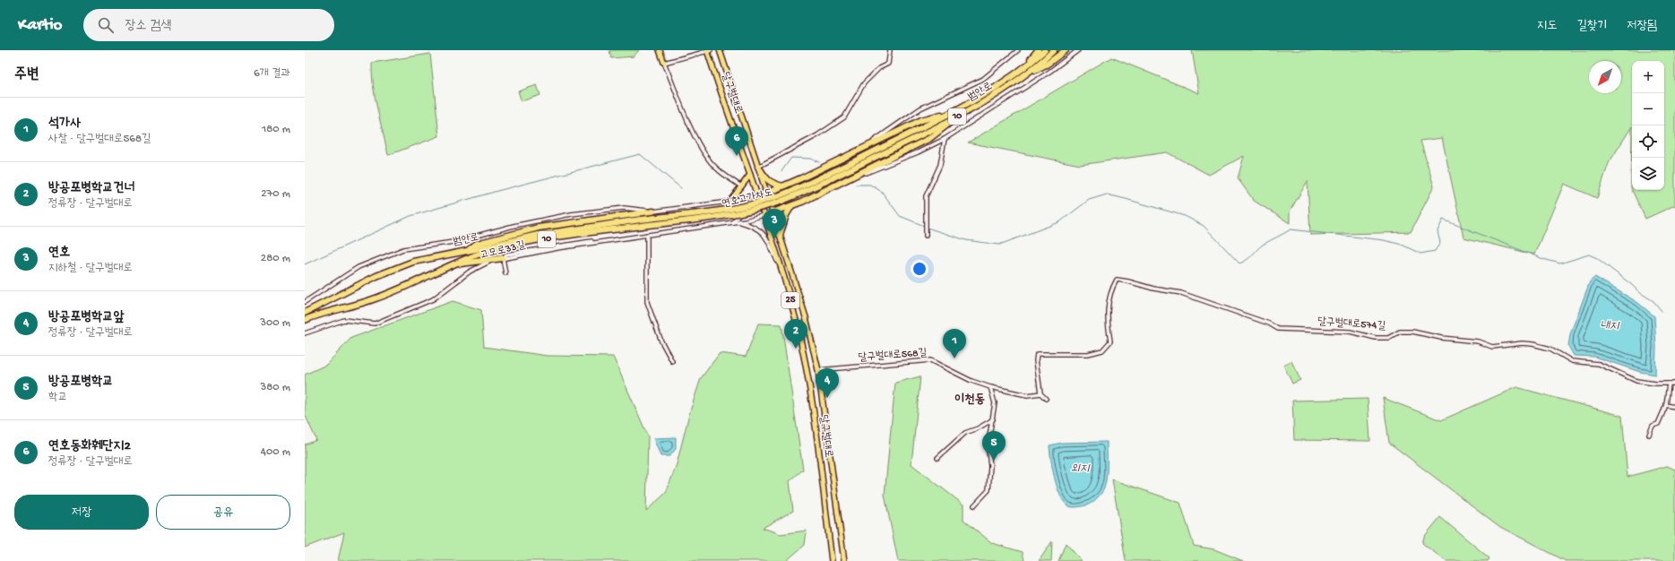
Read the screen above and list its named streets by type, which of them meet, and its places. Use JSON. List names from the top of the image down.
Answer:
{
  "streets": {
    "highway": ["범안로", "10", "연호고가차도"],
    "main road": ["달구벌대로", "25"],
    "street": ["고모로33길", "달구벌대로574길", "달구벌대로568길"]
  },
  "crossings": [
    ["범안로", "연호고가차도"],
    ["달구벌대로", "고모로33길"],
    ["달구벌대로", "달구벌대로568길"],
    ["달구벌대로574길", "달구벌대로568길"]
  ],
  "districts": ["이천동"],
  "water": ["내지", "외지"],
  "north": "bottom left",
  "page": {
    "header": "Kartio",
    "search": "장소 검색",
    "nav": ["지도", "길찾기", "저장됨"],
    "heading": ["주변", "6개 결과"],
    "map_buttons": ["+", "−"],
    "list": [
      {
        "mark": "1",
        "name": "석가사",
        "note": "사찰 · 달구벌대로568길",
        "value": "180 m"
      },
      {
        "mark": "2",
        "name": "방공포병학교건너",
        "note": "정류장 · 달구벌대로",
        "value": "270 m"
      },
      {
        "mark": "3",
        "name": "연호",
        "note": "지하철 · 달구벌대로",
        "value": "280 m"
      },
      {
        "mark": "4",
        "name": "방공포병학교앞",
        "note": "정류장 · 달구벌대로",
        "value": "300 m"
      },
      {
        "mark": "5",
        "name": "방공포병학교",
        "note": "학교",
        "value": "380 m"
      },
      {
        "mark": "6",
        "name": "연호동화훼단지2",
        "note": "정류장 · 달구벌대로",
        "value": "400 m"
      }
    ],
    "pins": [
      "6",
      "3",
      "2",
      "1",
      "4",
      "5"
    ],
    "buttons": ["저장", "공유"]
  }
}
